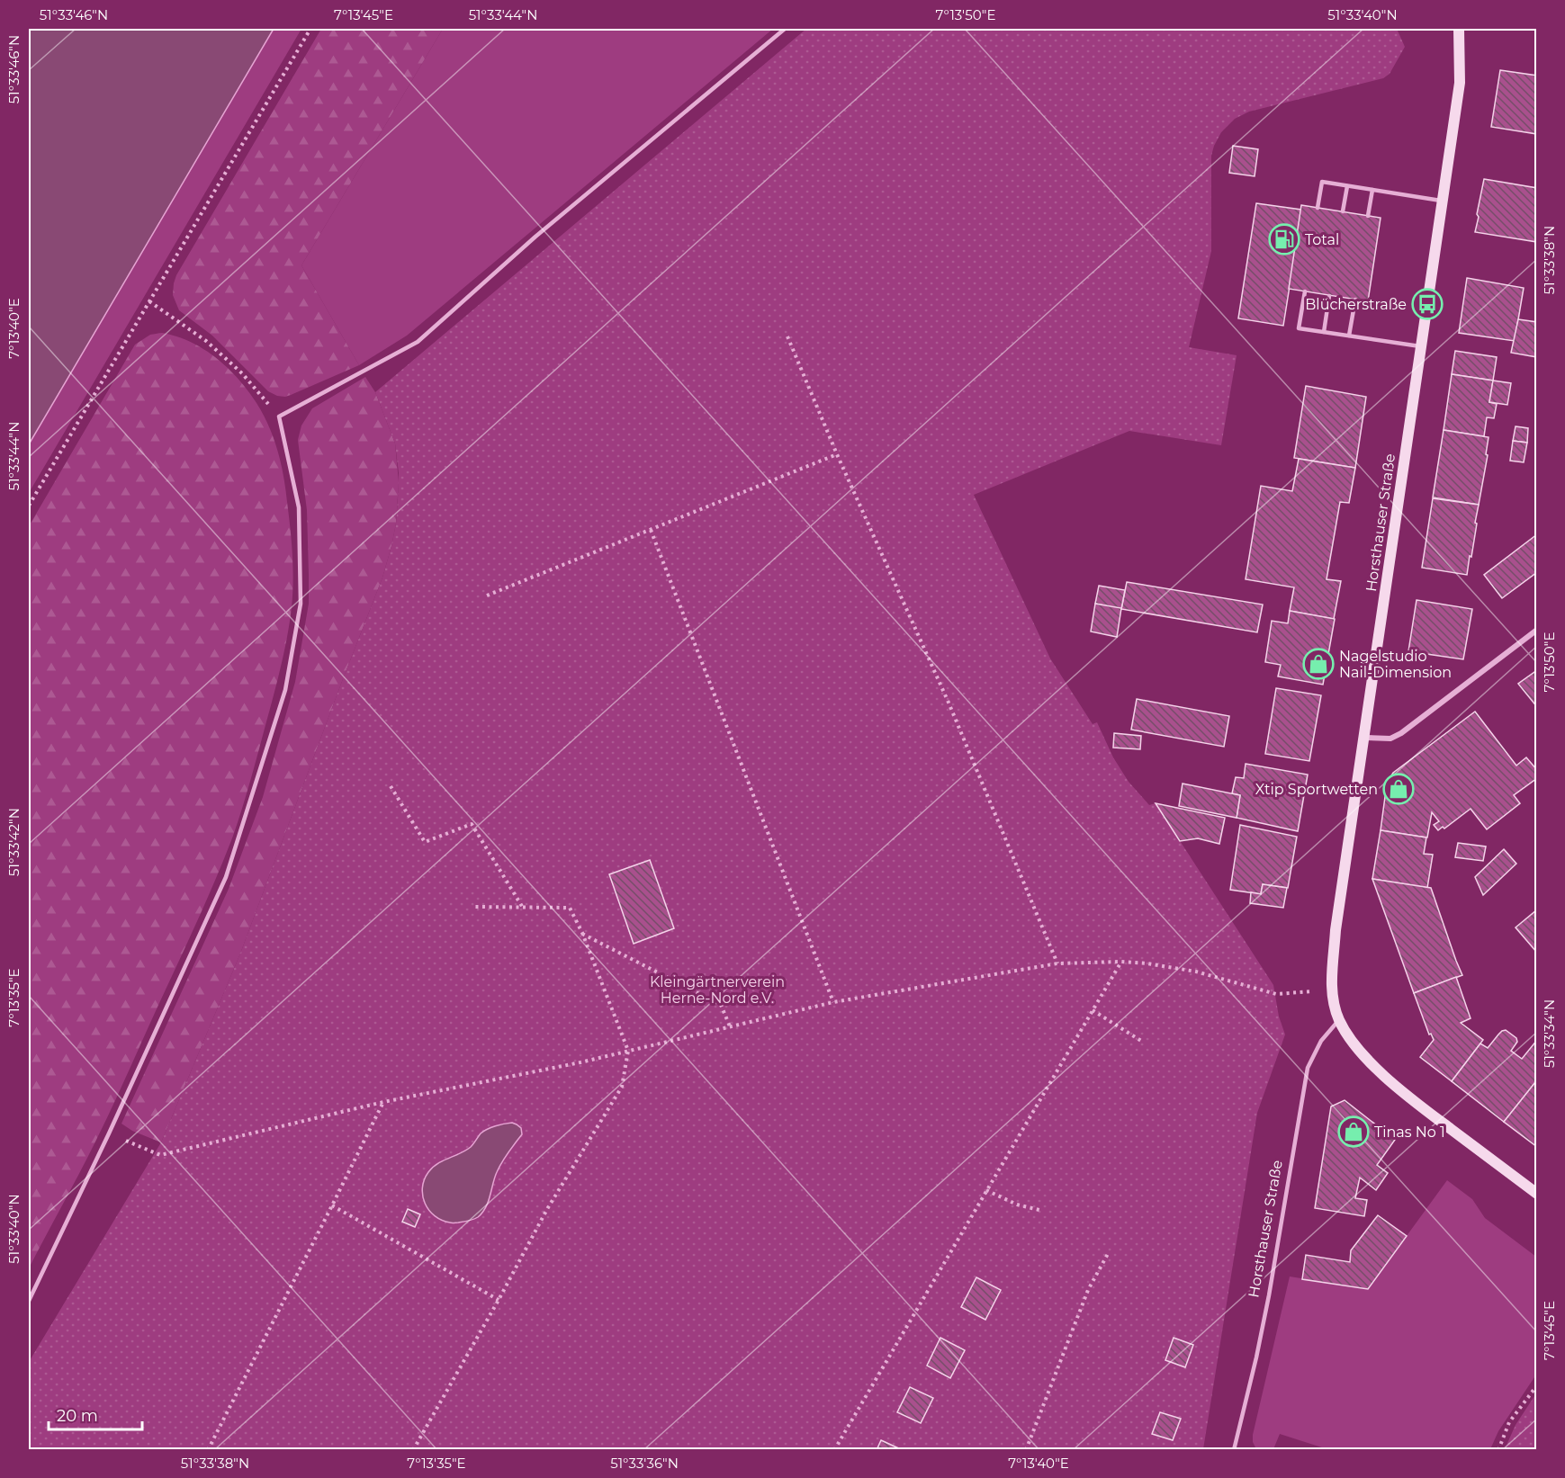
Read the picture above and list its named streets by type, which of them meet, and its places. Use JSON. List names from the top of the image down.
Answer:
{
  "streets": {
    "main road": ["Horsthauser Straße"]
  },
  "parks": ["Kleingärtnerverein Herne-Nord e.V."],
  "places": {
    "fuel station": ["Total"],
    "bus stop": ["Blücherstraße"],
    "shop": ["Nagelstudio Nail-Dimension", "Xtip Sportwetten", "Tinas No 1"]
  },
  "scale_bar": "20 m",
  "coordinates": [
    "51°33'46\"N",
    "7°13'45\"E",
    "51°33'44\"N",
    "7°13'50\"E",
    "51°33'40\"N",
    "51°33'38\"N",
    "7°13'40\"E",
    "51°33'42\"N",
    "7°13'35\"E",
    "51°33'34\"N",
    "51°33'36\"N"
  ]
}
